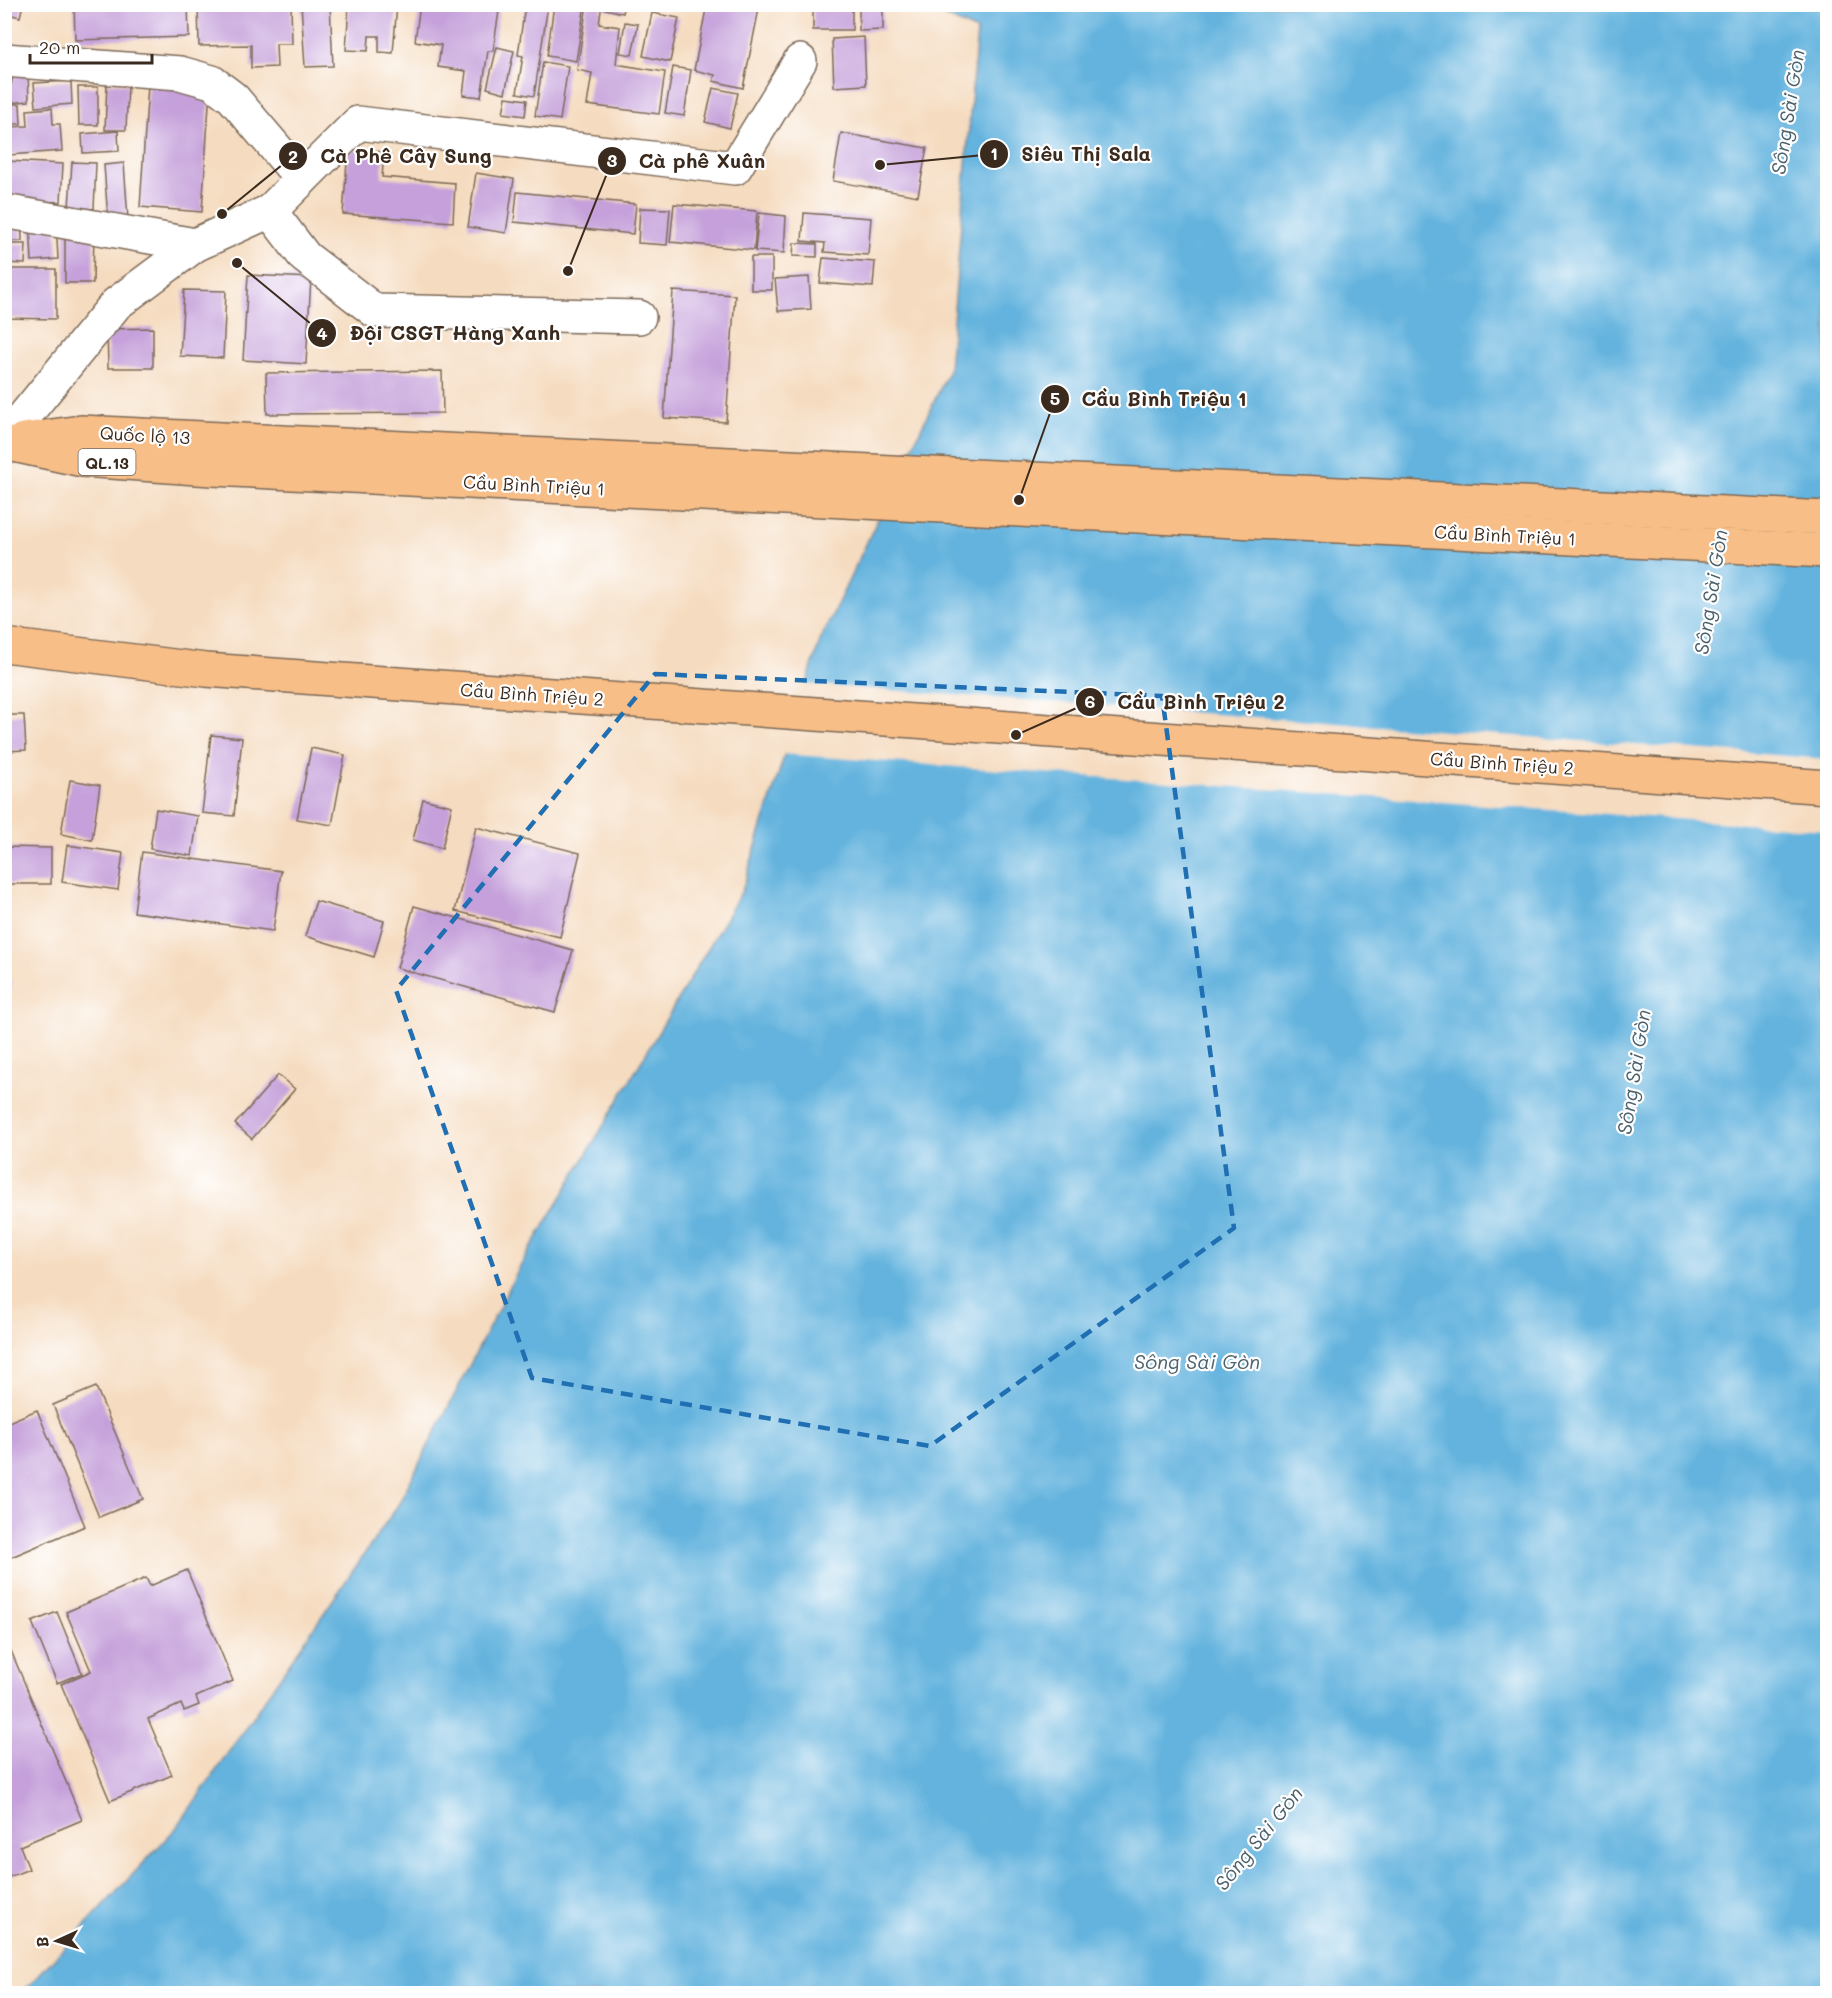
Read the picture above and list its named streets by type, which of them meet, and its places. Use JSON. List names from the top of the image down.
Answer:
{
  "streets": {
    "main road": [
      "Quốc lộ 13",
      "QL.13",
      "Cầu Bình Triệu 1",
      "Cầu Bình Triệu 2"
    ]
  },
  "crossings": [
    ["Quốc lộ 13", "Cầu Bình Triệu 1"]
  ],
  "water": ["Sông Sài Gòn"],
  "places": [
    "Siêu Thị Sala",
    "Cà Phê Cây Sung",
    "Đội CSGT Hàng Xanh",
    "Cà phê Xuân",
    "Cầu Bình Triệu 1",
    "Cầu Bình Triệu 2"
  ],
  "scale_bar": "20 m",
  "north": "left"
}
